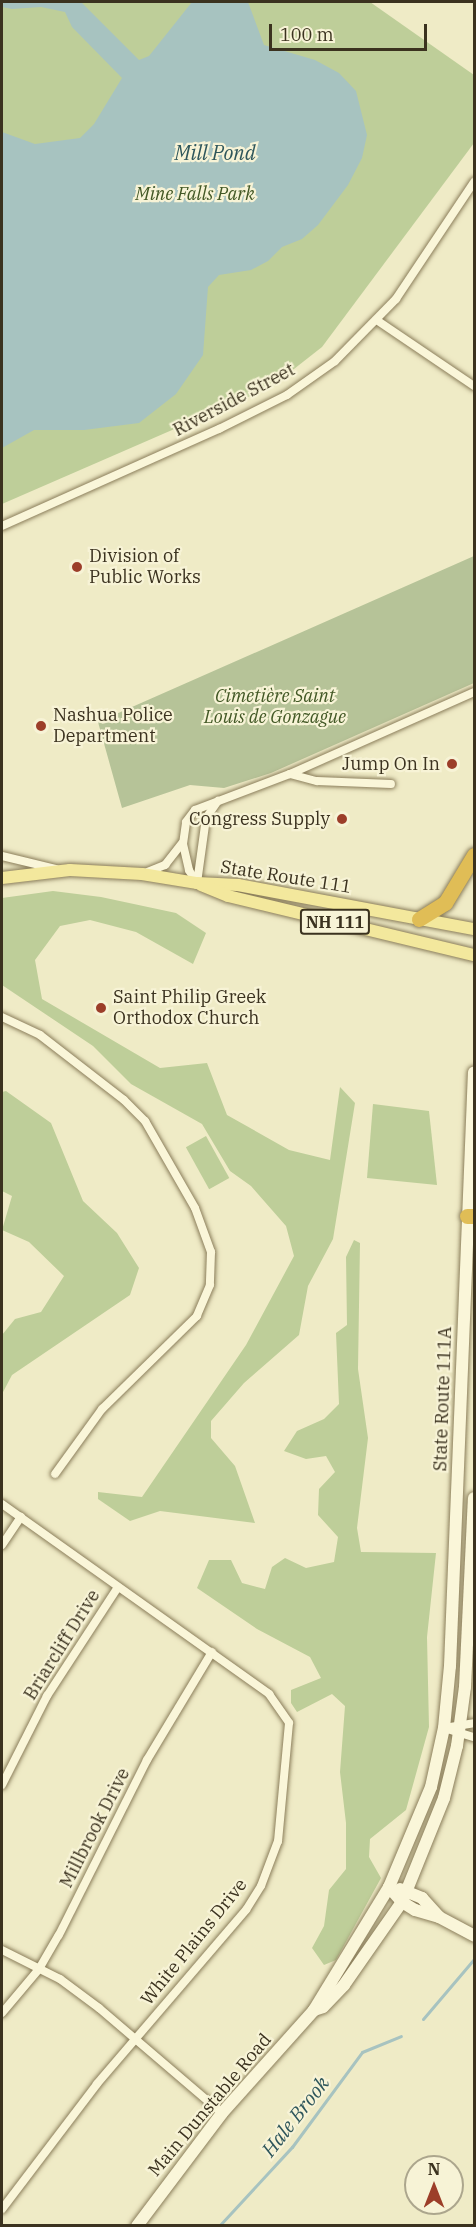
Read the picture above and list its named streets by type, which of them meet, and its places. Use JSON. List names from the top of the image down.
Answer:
{
  "streets": {
    "main road": [
      "State Route 111",
      "NH 111",
      "State Route 111A",
      "Main Dunstable Road"
    ],
    "street": [
      "Riverside Street",
      "Briarcliff Drive",
      "Millbrook Drive",
      "White Plains Drive"
    ]
  },
  "crossings": [
    ["State Route 111", "NH 111"],
    ["State Route 111A", "Main Dunstable Road"],
    ["Briarcliff Drive", "White Plains Drive"],
    ["Millbrook Drive", "White Plains Drive"]
  ],
  "water": ["Mill Pond", "Hale Brook"],
  "parks": ["Mine Falls Park", "Cimetière Saint Louis de Gonzague"],
  "places": [
    "Division of Public Works",
    "Nashua Police Department",
    "Jump On In",
    "Congress Supply",
    "Saint Philip Greek Orthodox Church"
  ],
  "scale_bar": "100 m",
  "north": "top"
}
